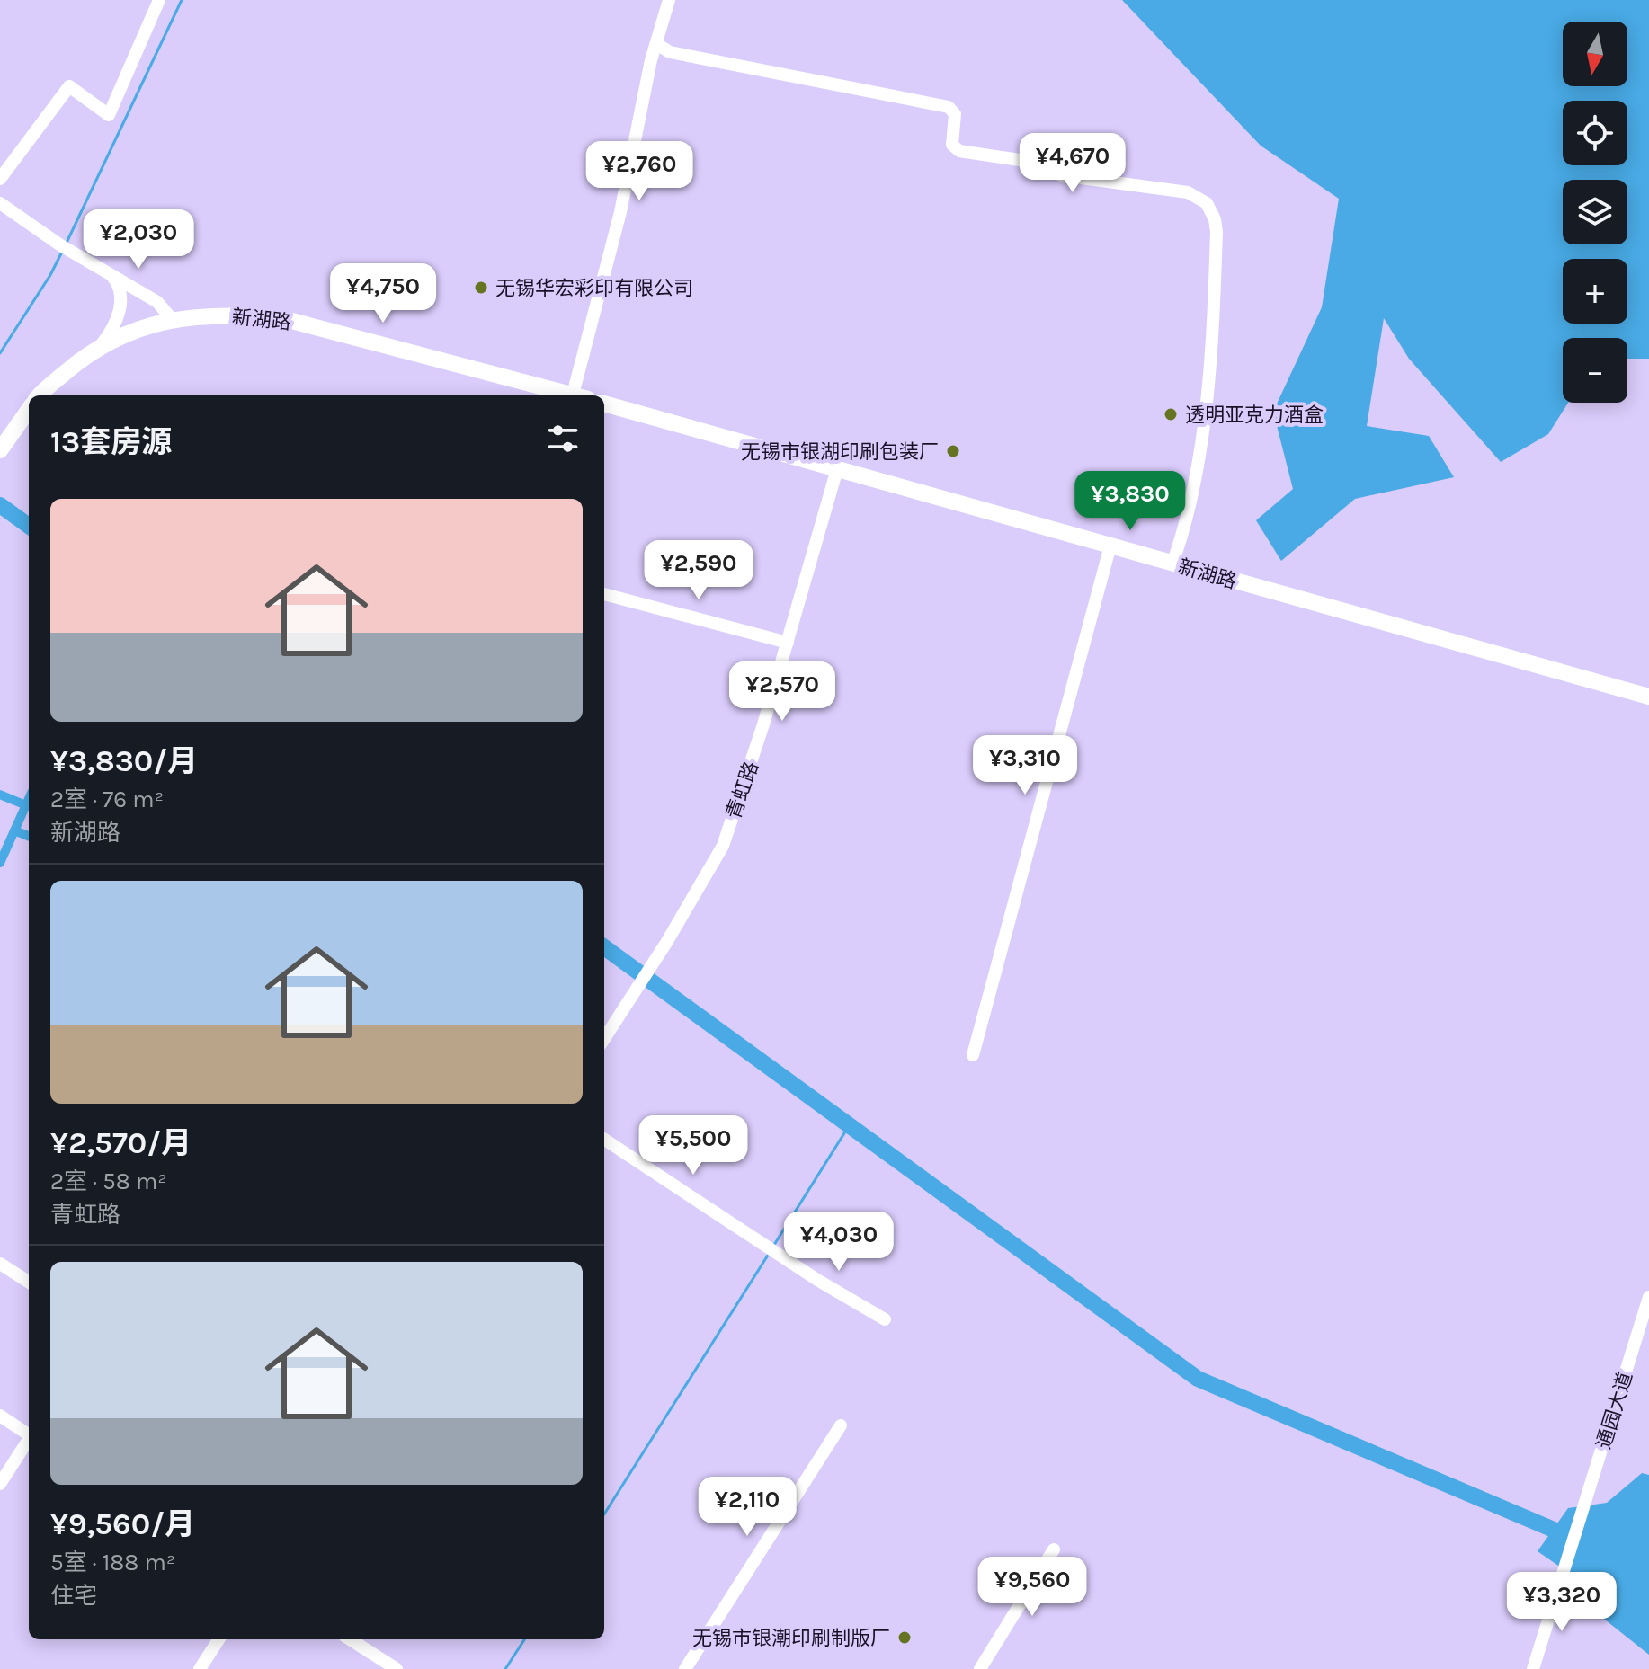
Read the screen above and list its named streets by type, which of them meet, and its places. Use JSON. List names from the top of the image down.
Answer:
{
  "streets": {
    "main road": ["新湖路"],
    "street": ["青虹路", "通园大道"]
  },
  "crossings": [
    ["新湖路", "青虹路"]
  ],
  "places": [
    "无锡华宏彩印有限公司",
    "透明亚克力酒盒",
    "无锡市银湖印刷包装厂",
    "无锡市银潮印刷制版厂"
  ],
  "north": "bottom",
  "page": {
    "map_buttons": ["+", "−"],
    "price": [
      "¥4,670",
      "¥2,760",
      "¥2,030",
      "¥4,750",
      "¥3,830",
      "¥2,590",
      "¥2,570",
      "¥3,310",
      "¥5,500",
      "¥4,030",
      "¥2,110",
      "¥9,560",
      "¥3,320"
    ],
    "heading": "13套房源",
    "list": [
      {
        "name": "¥3,830/月",
        "note": "2室 · 76 m² · 新湖路"
      },
      {
        "name": "¥2,570/月",
        "note": "2室 · 58 m² · 青虹路"
      },
      {
        "name": "¥9,560/月",
        "note": "5室 · 188 m² · 住宅"
      }
    ]
  }
}
